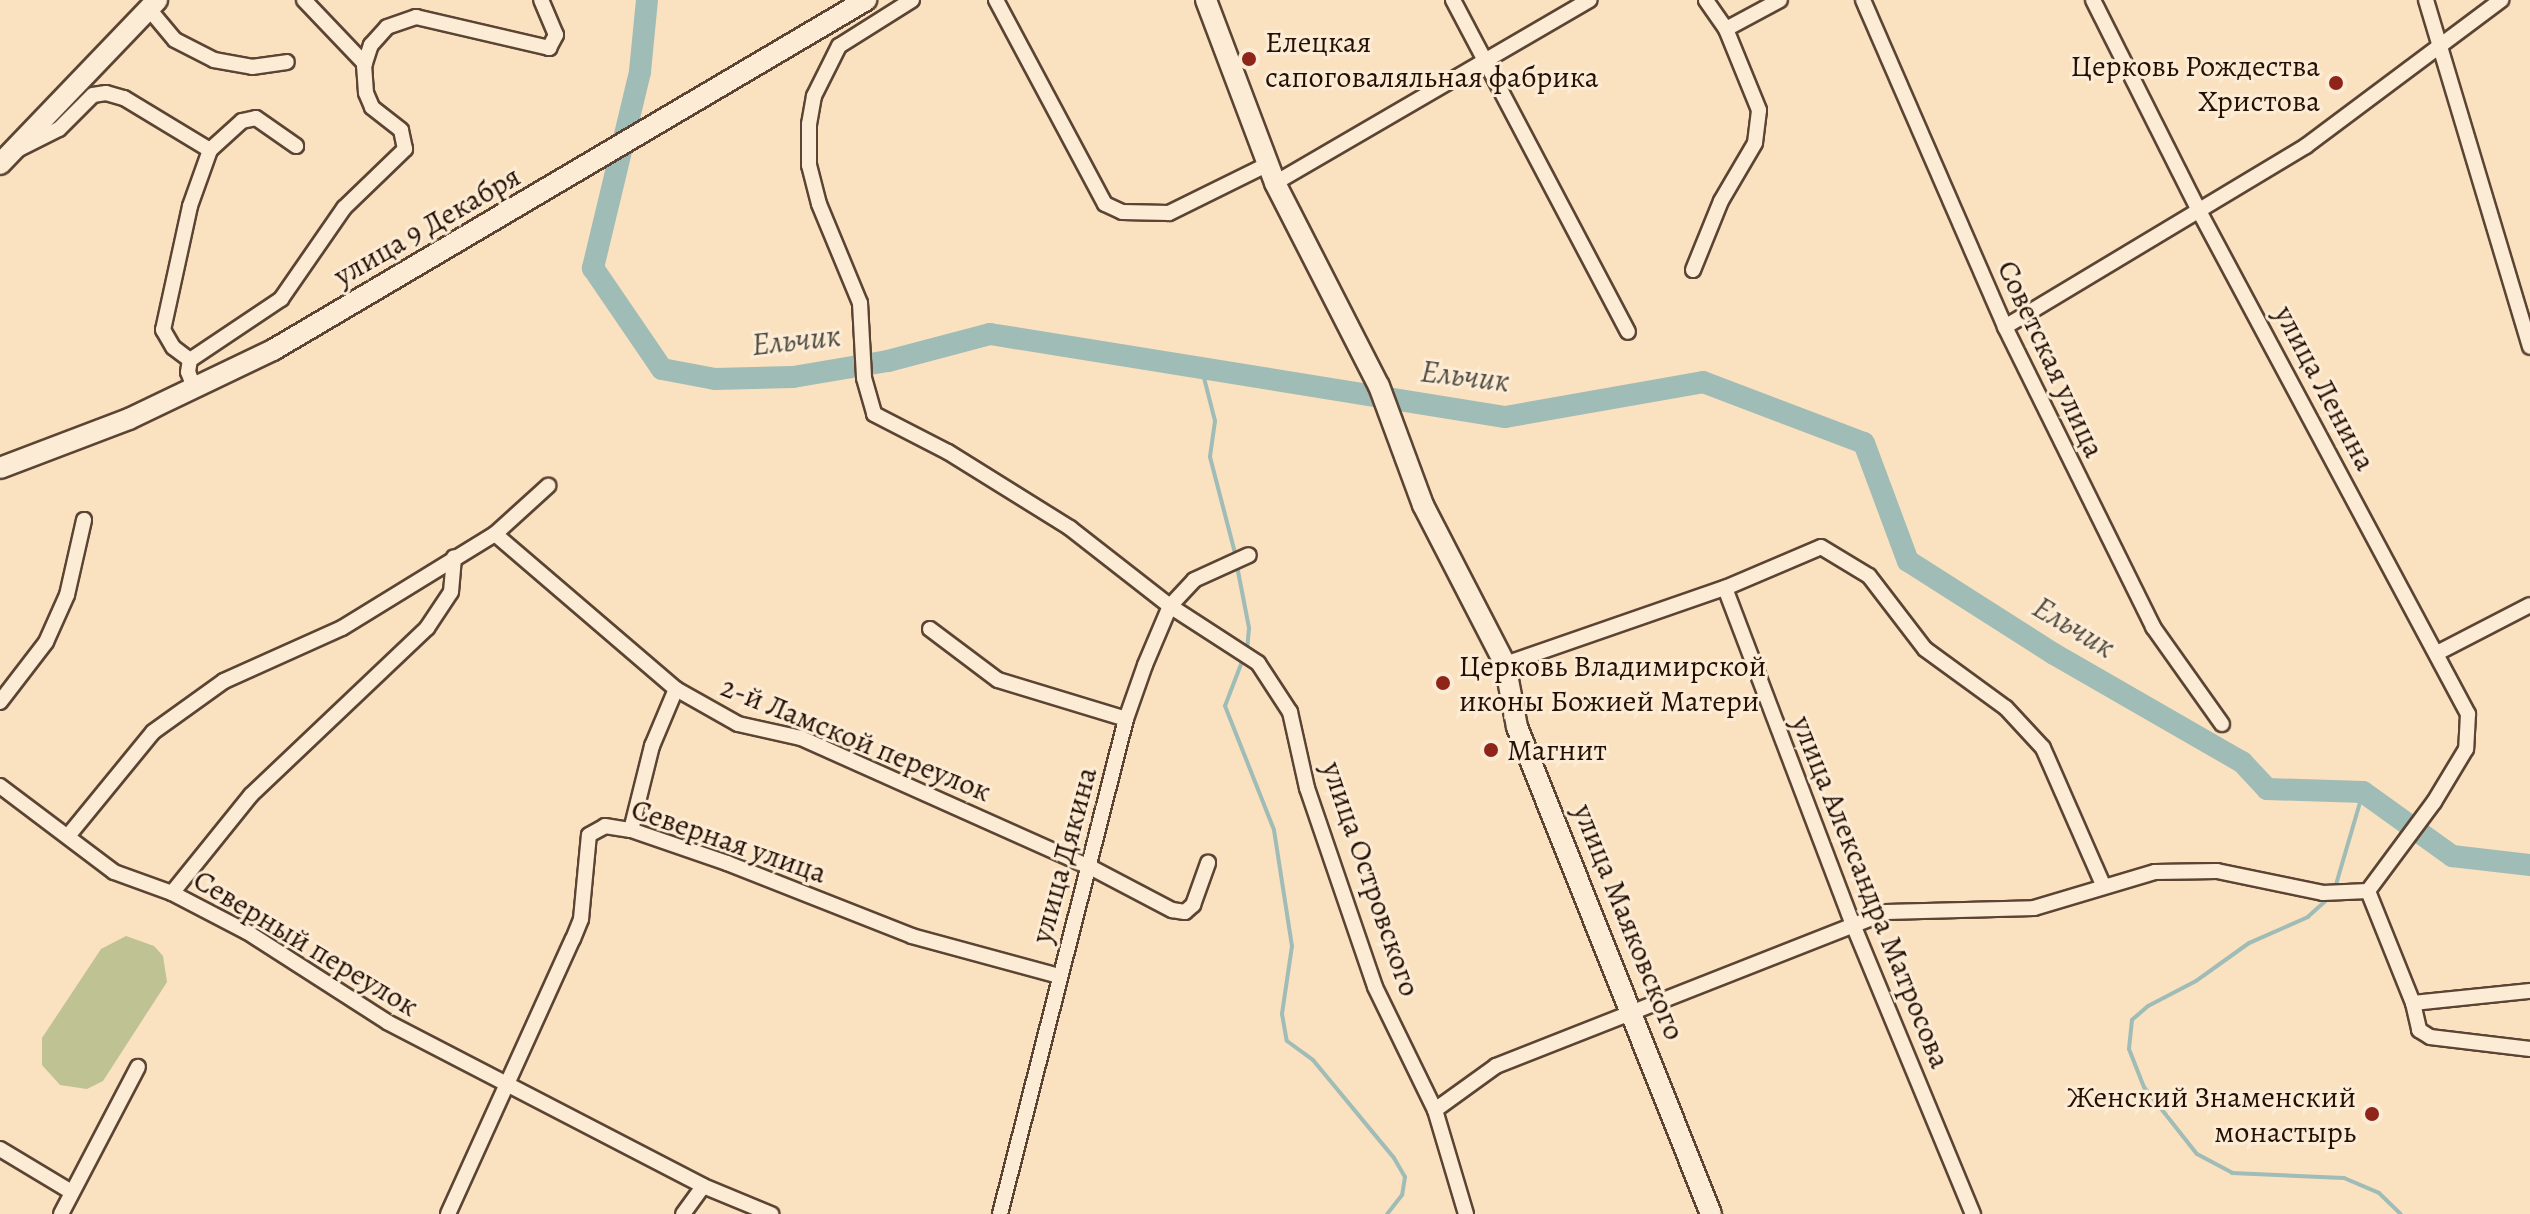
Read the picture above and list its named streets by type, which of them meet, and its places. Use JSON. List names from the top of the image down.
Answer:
{
  "streets": {
    "main road": ["улица 9 Декабря", "улица Маяковского"],
    "street": [
      "Советская улица",
      "улица Ленина",
      "2-й Ламской переулок",
      "Северная улица",
      "улица Дякина",
      "улица Островского",
      "улица Александра Матросова",
      "Северный переулок"
    ]
  },
  "crossings": [
    ["2-й Ламской переулок", "улица Дякина"],
    ["Северная улица", "улица Дякина"],
    ["Северная улица", "Северный переулок"],
    ["улица Дякина", "улица Островского"]
  ],
  "water": ["Ельчик"],
  "places": [
    "Елецкая сапоговаляльная фабрика",
    "Церковь Рождества Христова",
    "Церковь Владимирской иконы Божией Матери",
    "Магнит",
    "Женский Знаменский монастырь"
  ]
}
